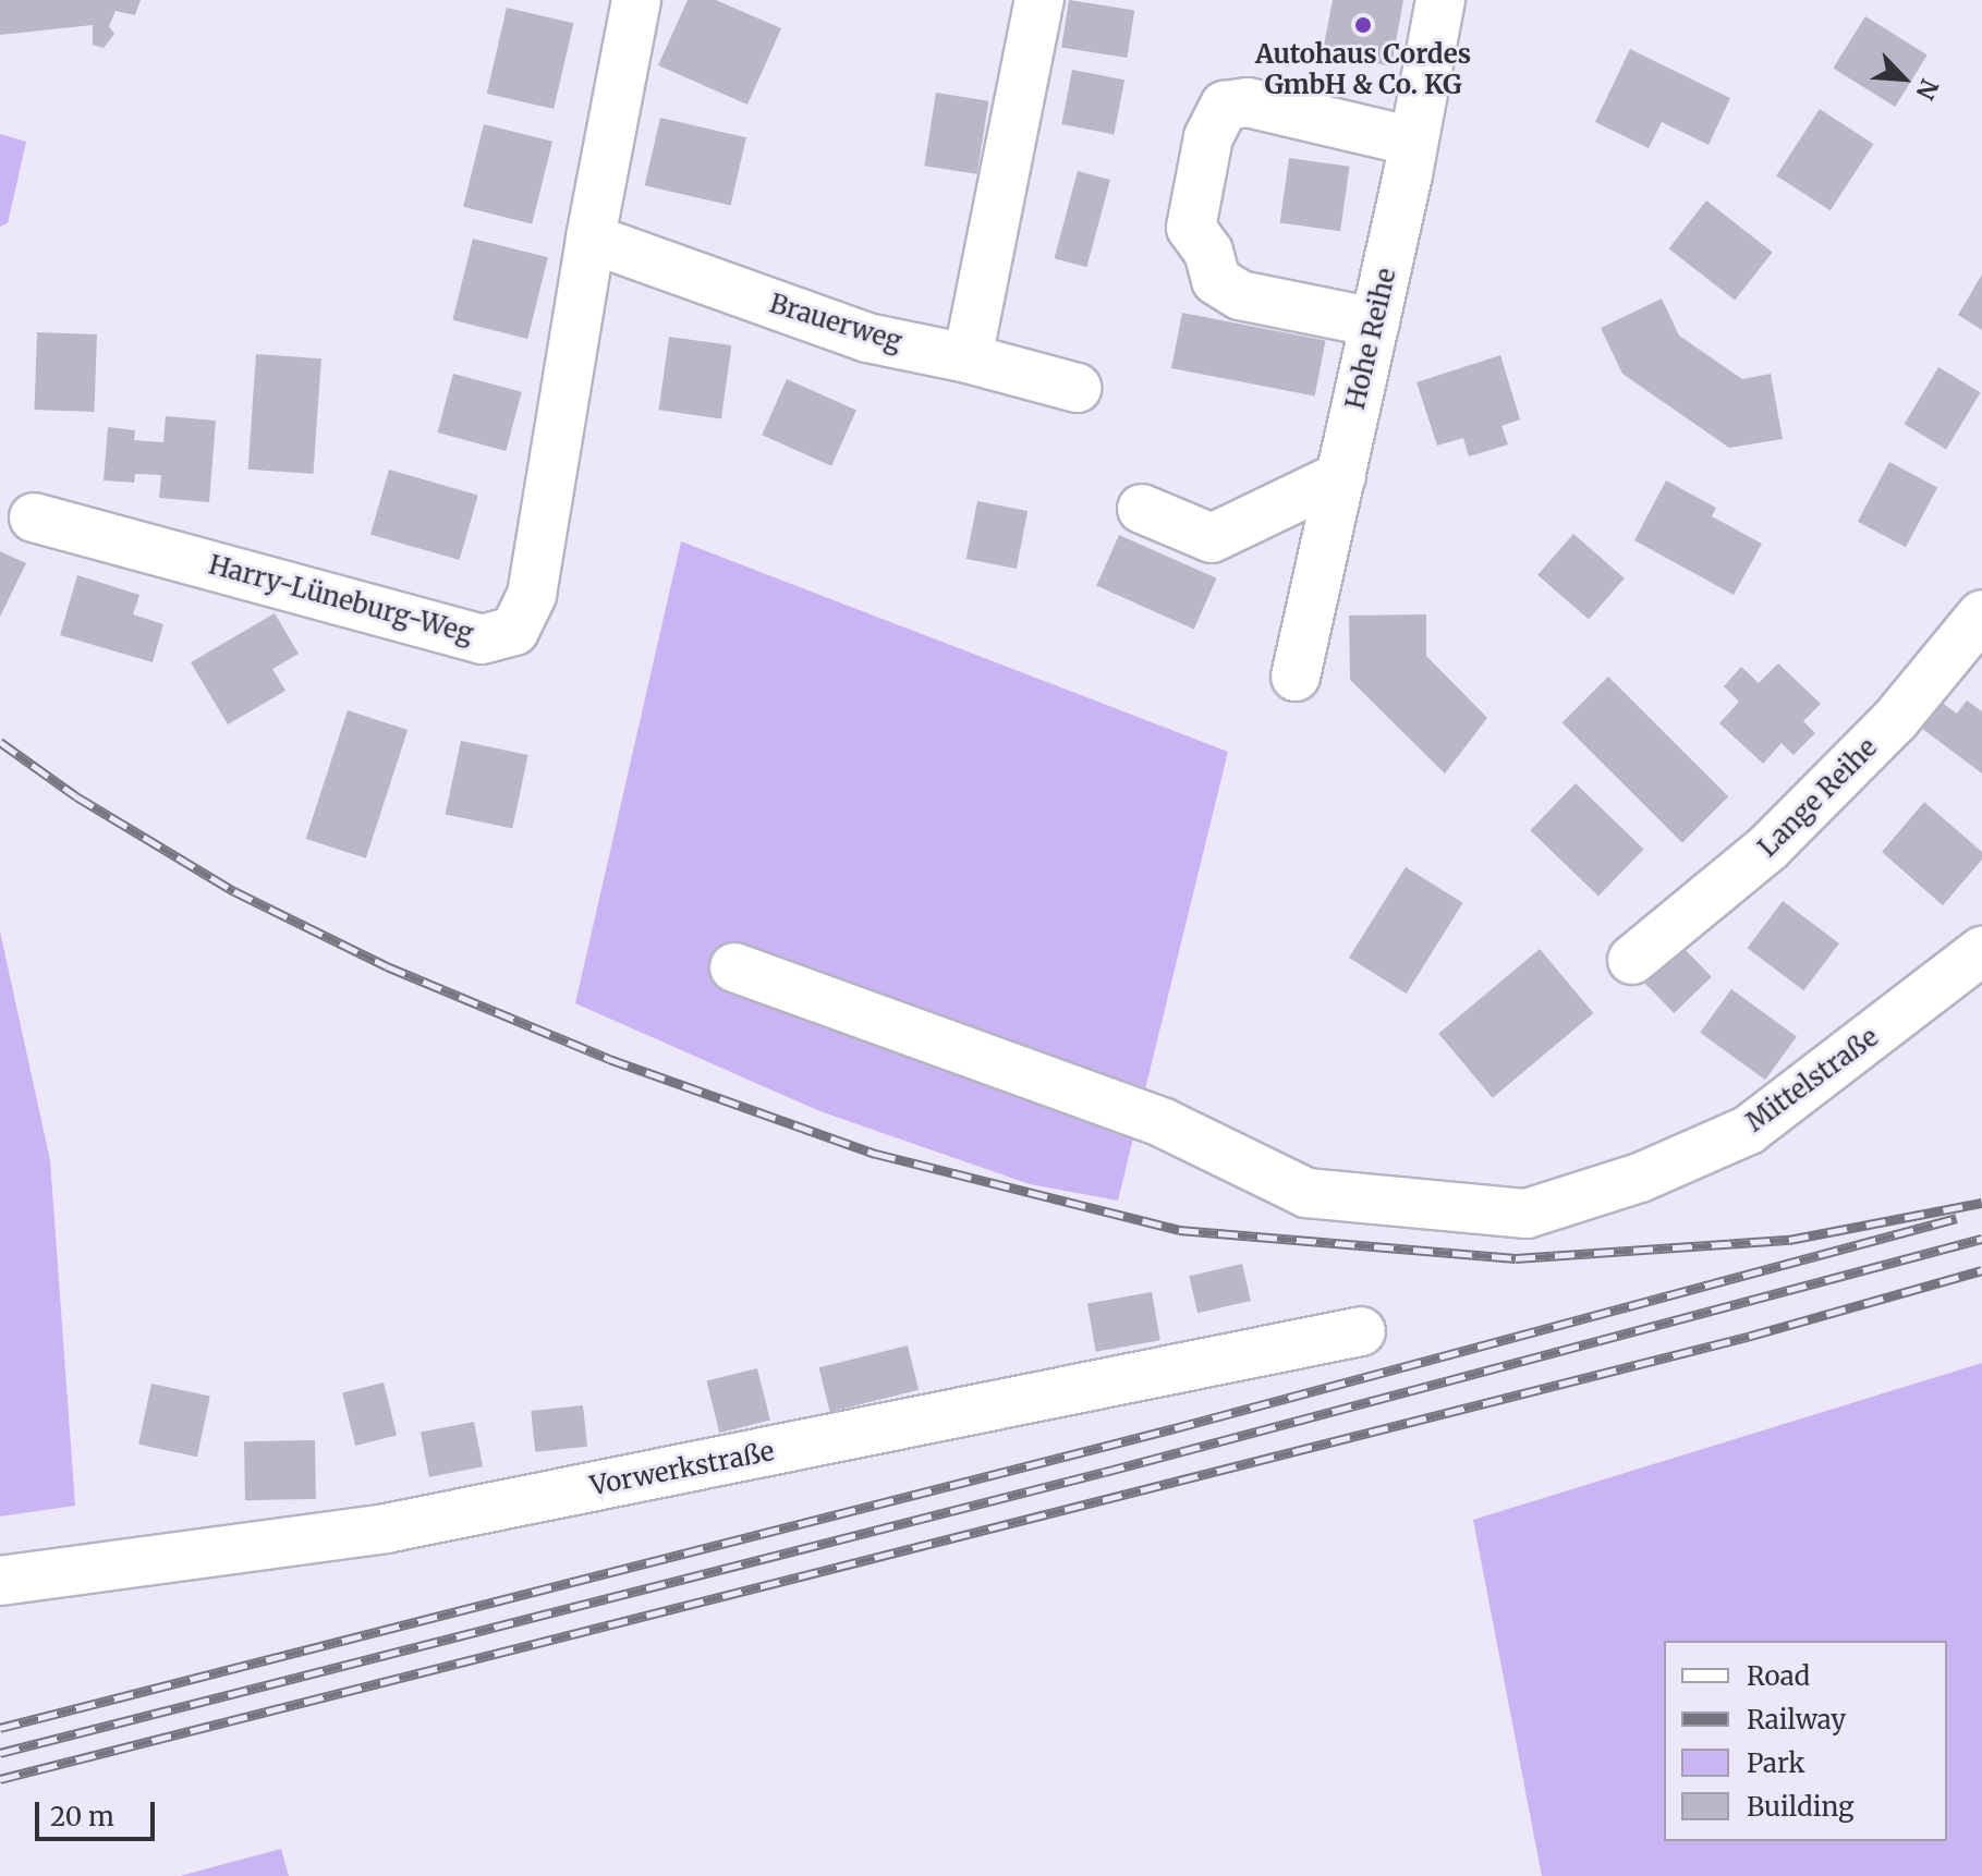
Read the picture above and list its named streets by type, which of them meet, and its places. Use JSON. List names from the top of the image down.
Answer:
{
  "streets": {
    "street": [
      "Brauerweg",
      "Hohe Reihe",
      "Harry-Lüneburg-Weg",
      "Lange Reihe",
      "Mittelstraße",
      "Vorwerkstraße"
    ]
  },
  "crossings": [
    ["Brauerweg", "Harry-Lüneburg-Weg"]
  ],
  "places": ["Autohaus Cordes GmbH & Co. KG"],
  "legend": [
    "Road",
    "Railway",
    "Park",
    "Building"
  ],
  "scale_bar": "20 m",
  "north": "bottom right"
}
